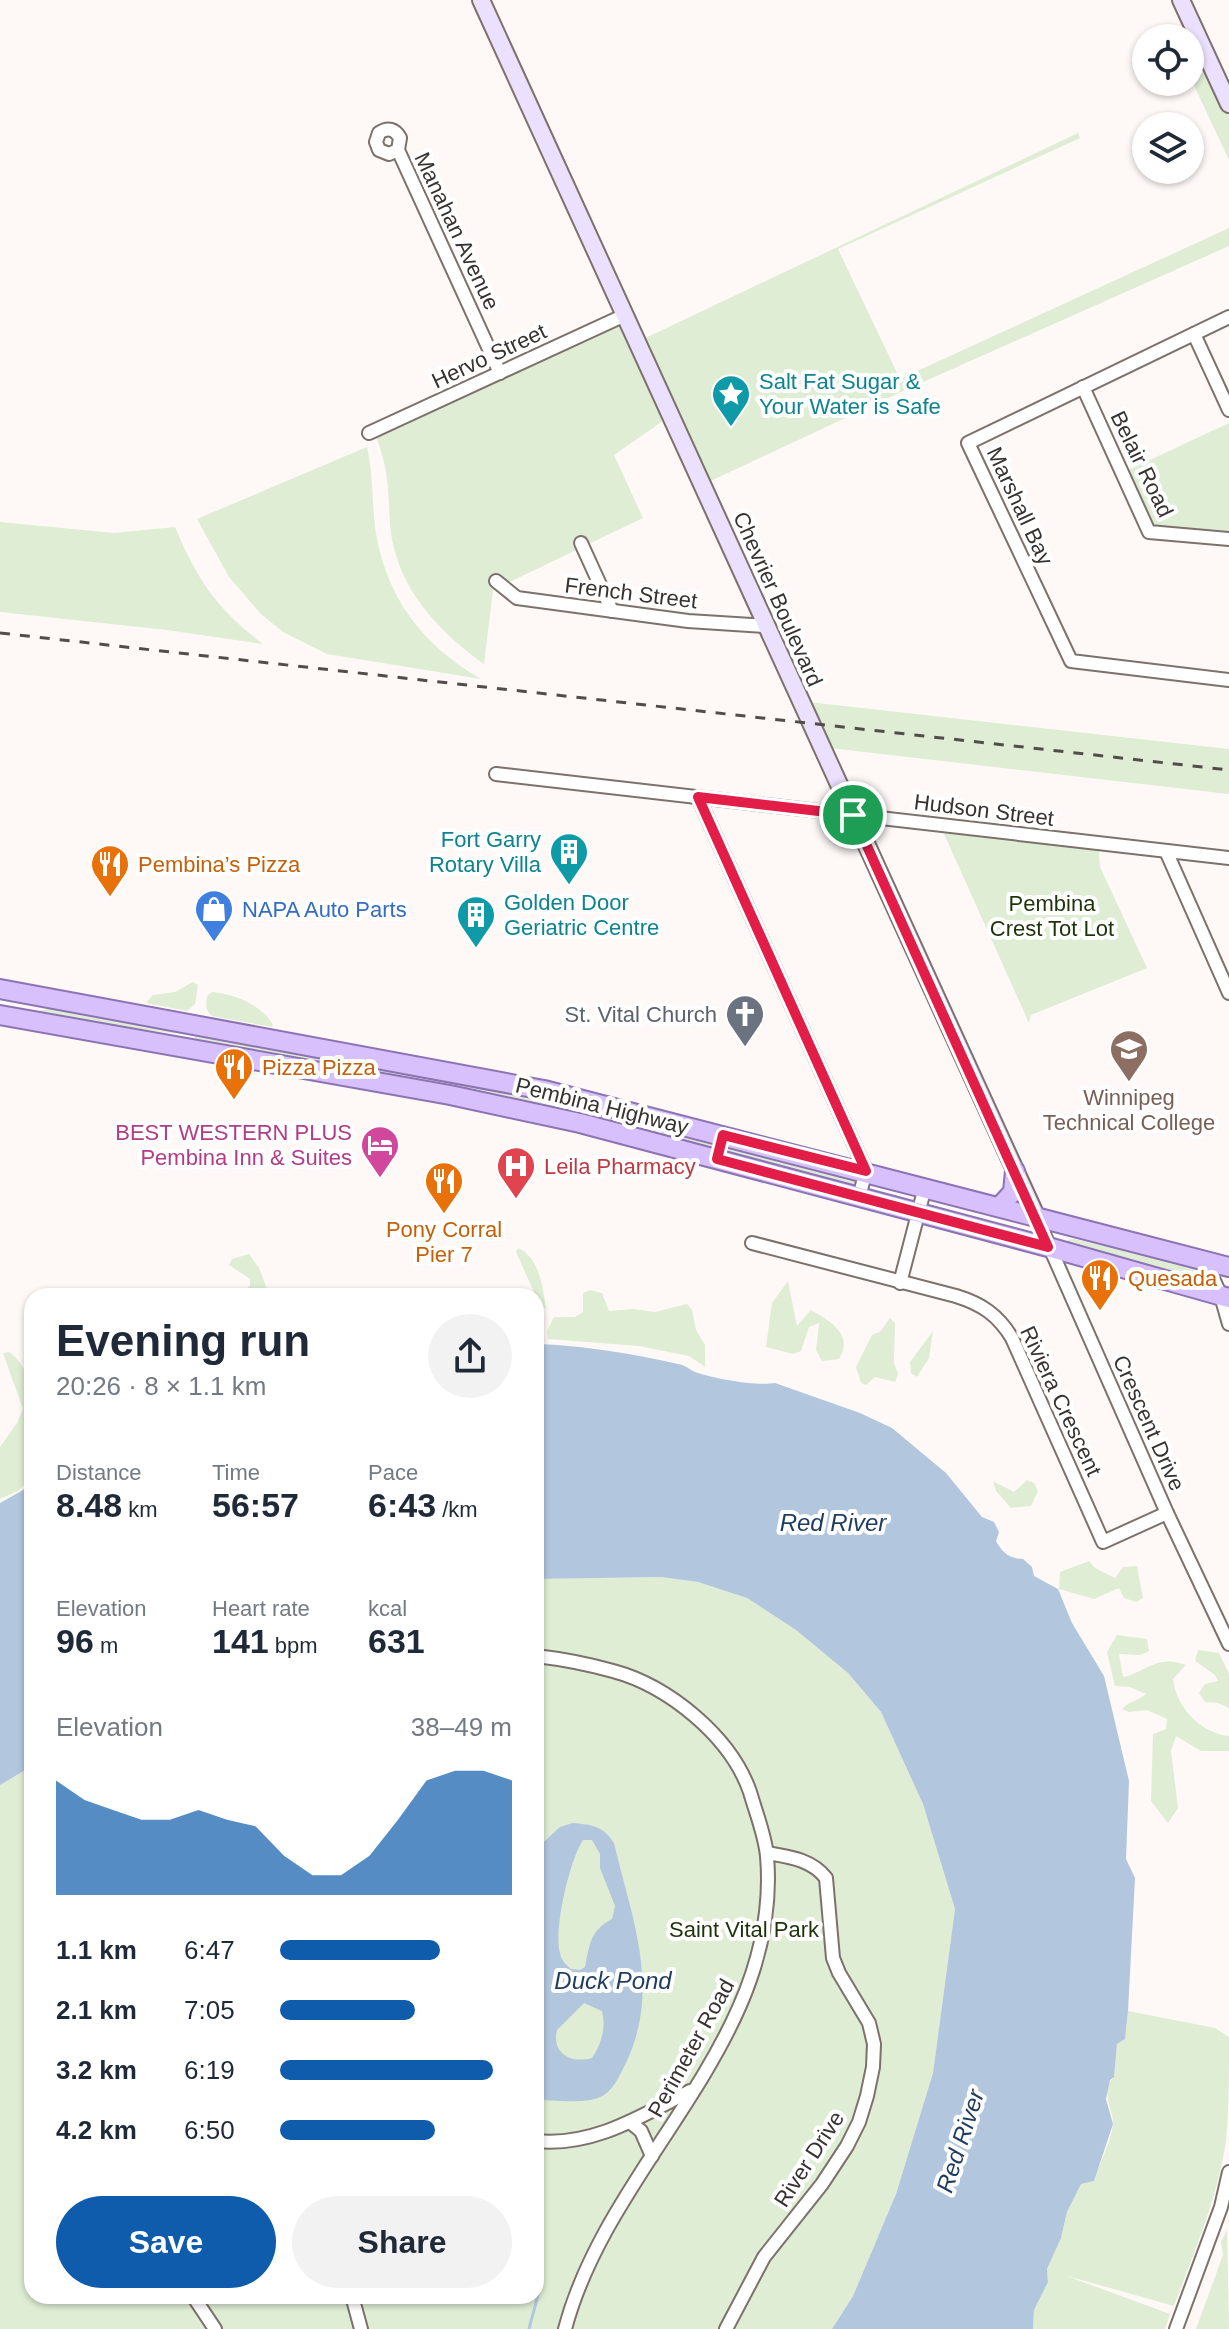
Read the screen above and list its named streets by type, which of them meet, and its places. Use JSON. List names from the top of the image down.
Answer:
{
  "streets": {
    "main road": ["Pembina Highway"],
    "street": [
      "Manahan Avenue",
      "Hervo Street",
      "Belair Road",
      "Marshall Bay",
      "French Street",
      "Chevrier Boulevard",
      "Hudson Street",
      "Riviera Crescent",
      "Crescent Drive",
      "Perimeter Road",
      "River Drive"
    ]
  },
  "crossings": [
    ["Manahan Avenue", "Hervo Street"],
    ["Hervo Street", "Chevrier Boulevard"],
    ["Belair Road", "Marshall Bay"],
    ["French Street", "Chevrier Boulevard"],
    ["Chevrier Boulevard", "Hudson Street"],
    ["Chevrier Boulevard", "Pembina Highway"],
    ["Chevrier Boulevard", "Crescent Drive"],
    ["Pembina Highway", "Crescent Drive"],
    ["Riviera Crescent", "Crescent Drive"],
    ["Perimeter Road", "River Drive"]
  ],
  "water": ["Red River", "Duck Pond"],
  "parks": ["Pembina Crest Tot Lot", "Saint Vital Park"],
  "places": {
    "place": ["Salt Fat Sugar & Your Water is Safe"],
    "building": ["Fort Garry Rotary Villa", "Golden Door Geriatric Centre"],
    "restaurant": [
      "Pembina’s Pizza",
      "Pizza Pizza",
      "Pony Corral Pier 7",
      "Quesada"
    ],
    "shop": ["NAPA Auto Parts"],
    "church": ["St. Vital Church"],
    "school or university": ["Winnipeg Technical College"],
    "hotel": ["BEST WESTERN PLUS Pembina Inn & Suites"],
    "hospital": ["Leila Pharmacy"]
  },
  "page": {
    "heading": ["Evening run", "20:26 · 8 × 1.1 km"],
    "stats": [
      ["Distance", "8.48 km"],
      ["Time", "56:57"],
      ["Pace", "6:43 /km"],
      ["Elevation", "96 m"],
      ["Heart rate", "141 bpm"],
      ["kcal", "631"]
    ],
    "chart": ["Elevation", "38–49 m"],
    "list": [
      {
        "name": "1.1 km",
        "note": "6:47"
      },
      {
        "name": "2.1 km",
        "note": "7:05"
      },
      {
        "name": "3.2 km",
        "note": "6:19"
      },
      {
        "name": "4.2 km",
        "note": "6:50"
      }
    ],
    "buttons": ["Save", "Share"]
  }
}
